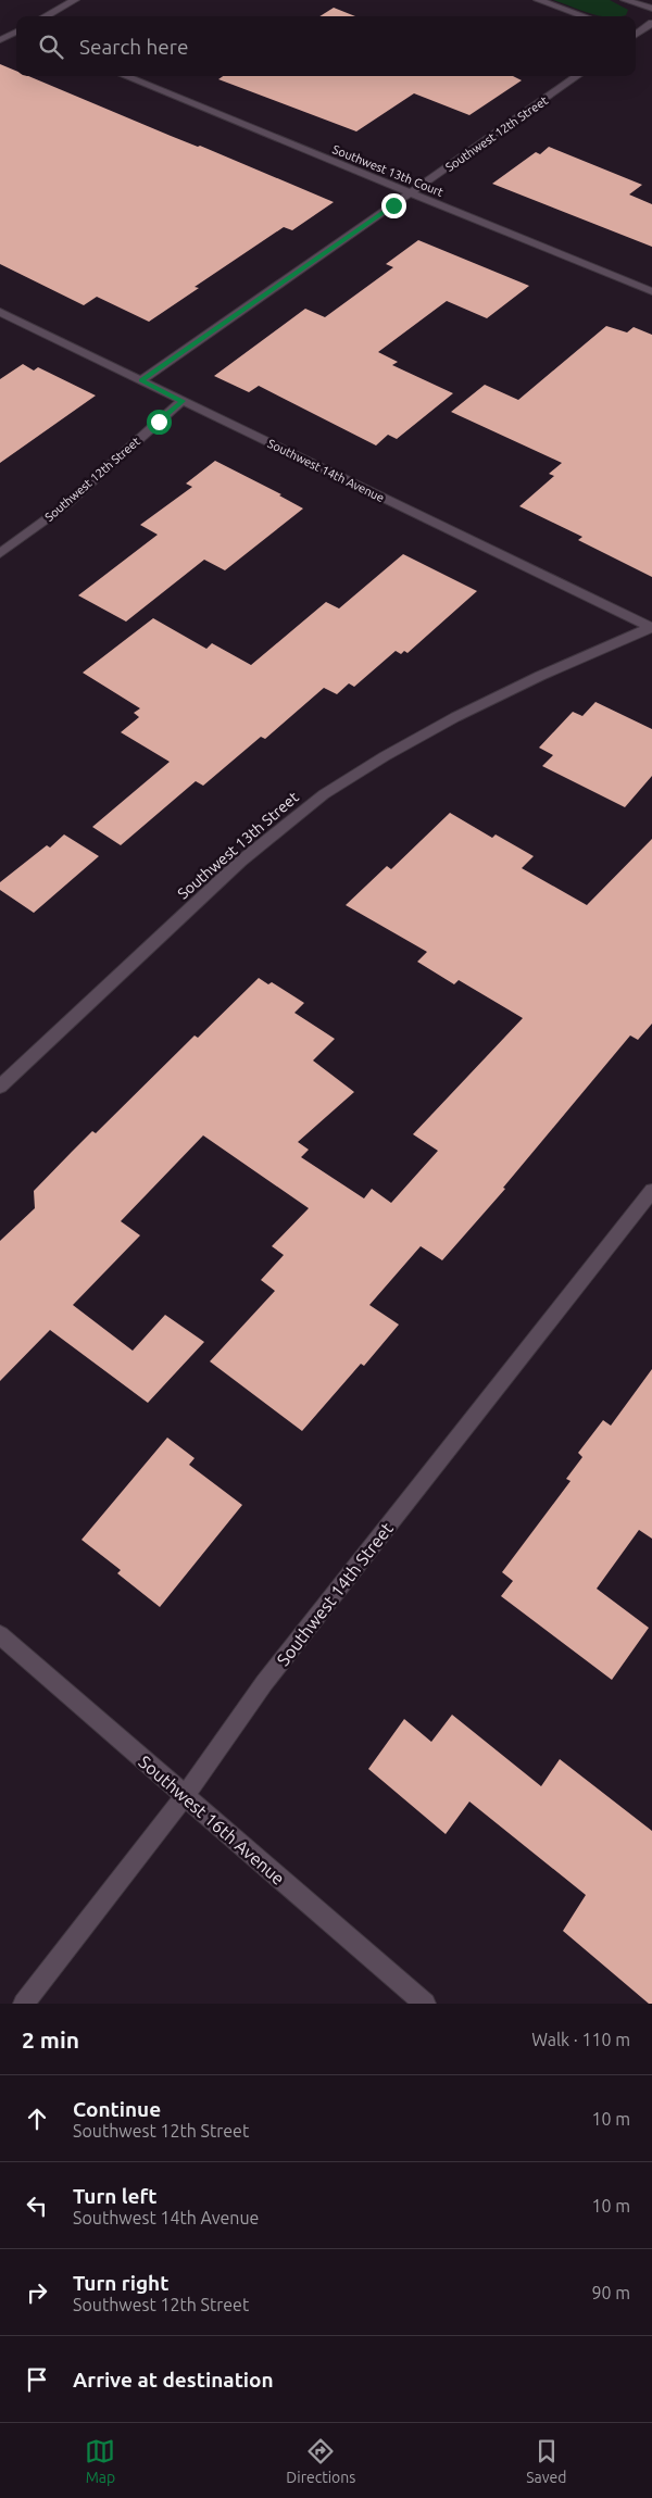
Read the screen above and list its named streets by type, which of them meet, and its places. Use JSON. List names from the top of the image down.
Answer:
{
  "streets": {
    "street": [
      "Southwest 12th Street",
      "Southwest 13th Court",
      "Southwest 14th Avenue",
      "Southwest 13th Street",
      "Southwest 14th Street",
      "Southwest 16th Avenue"
    ]
  },
  "crossings": [
    ["Southwest 12th Street", "Southwest 13th Court"],
    ["Southwest 12th Street", "Southwest 14th Avenue"],
    ["Southwest 14th Avenue", "Southwest 13th Street"],
    ["Southwest 14th Street", "Southwest 16th Avenue"]
  ],
  "page": {
    "search": "Search here",
    "heading": ["2 min", "Walk · 110 m"],
    "list": [
      ["Continue", "Southwest 12th Street", "10 m"],
      ["Turn left", "Southwest 14th Avenue", "10 m"],
      ["Turn right", "Southwest 12th Street", "90 m"],
      "Arrive at destination"
    ],
    "nav": ["Map", "Directions", "Saved"]
  }
}
